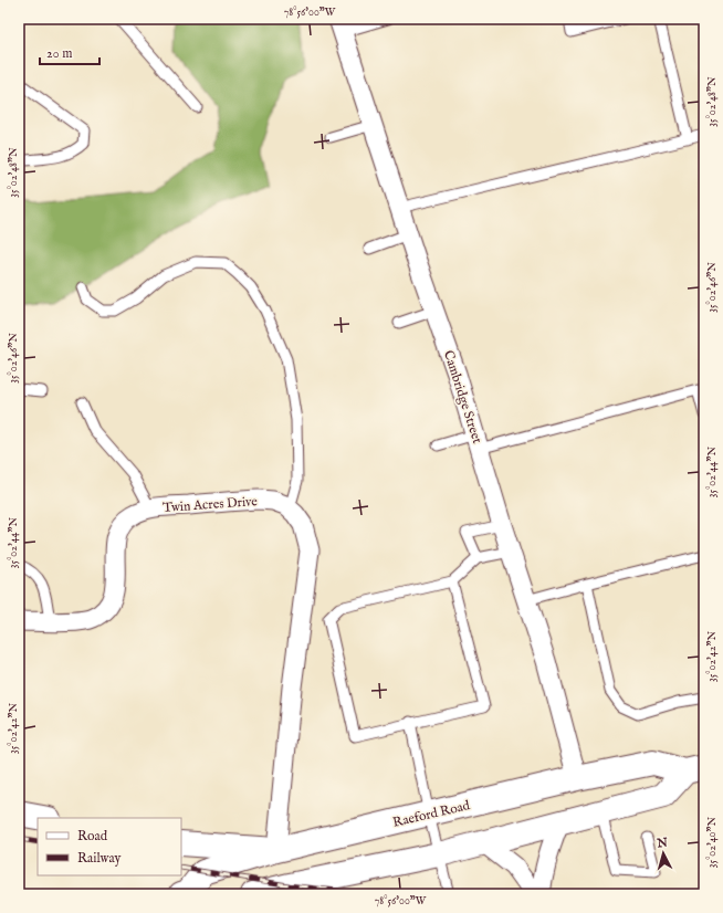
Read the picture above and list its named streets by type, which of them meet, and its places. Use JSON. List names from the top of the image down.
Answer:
{
  "streets": {
    "main road": ["Raeford Road"],
    "street": ["Cambridge Street", "Twin Acres Drive"]
  },
  "crossings": [
    ["Cambridge Street", "Raeford Road"]
  ],
  "legend": ["Road", "Railway"],
  "scale_bar": "20 m",
  "north": "top",
  "coordinates": [
    "78°56'00\"W",
    "35°02'48\"N",
    "35°02'46\"N",
    "35°02'44\"N",
    "35°02'42\"N",
    "35°02'40\"N"
  ]
}
